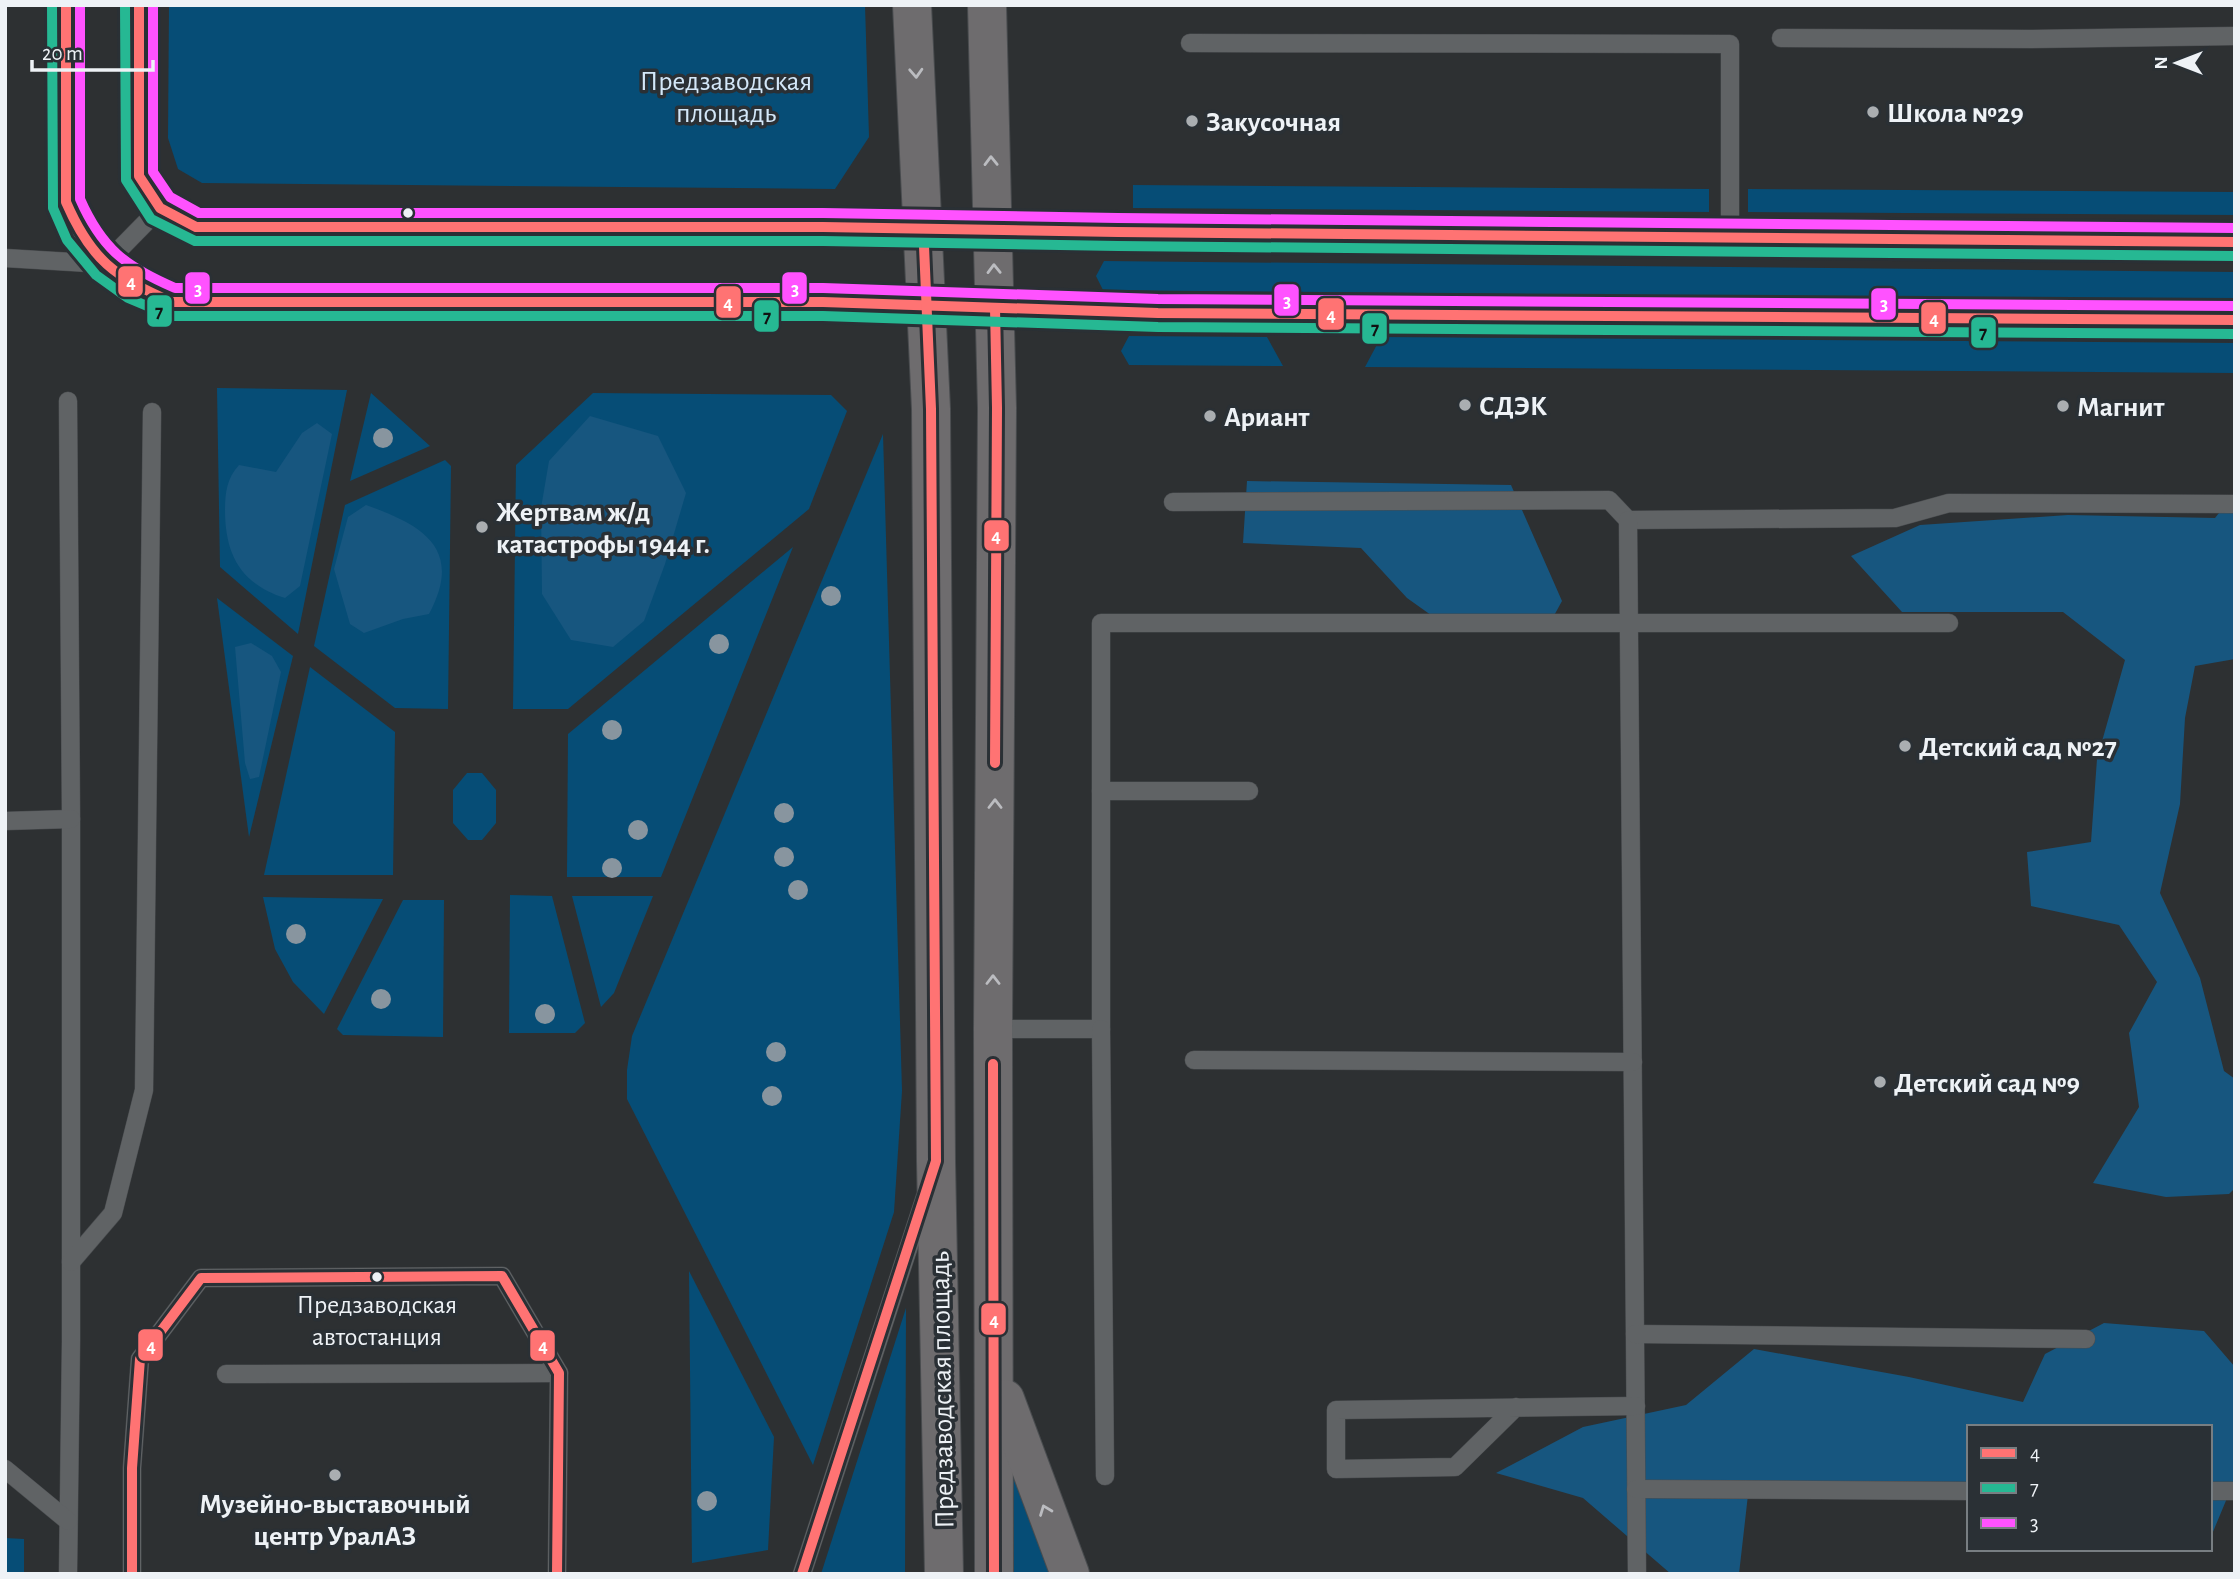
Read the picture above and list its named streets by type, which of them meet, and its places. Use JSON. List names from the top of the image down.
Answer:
{
  "streets": {
    "main road": ["Предзаводская площадь"]
  },
  "parks": ["Предзаводская площадь"],
  "places": [
    "Школа №29",
    "Закусочная",
    "СДЭК",
    "Магнит",
    "Ариант",
    "Жертвам ж/д катастрофы 1944 г.",
    "Детский сад №27",
    "Детский сад №9",
    "Предзаводская автостанция",
    "Музейно-выставочный центр УралАЗ"
  ],
  "lines": ["transit line 4", "transit line 7", "transit line 3"],
  "legend": ["4", "7", "3"],
  "scale_bar": "20 m",
  "north": "left"
}
